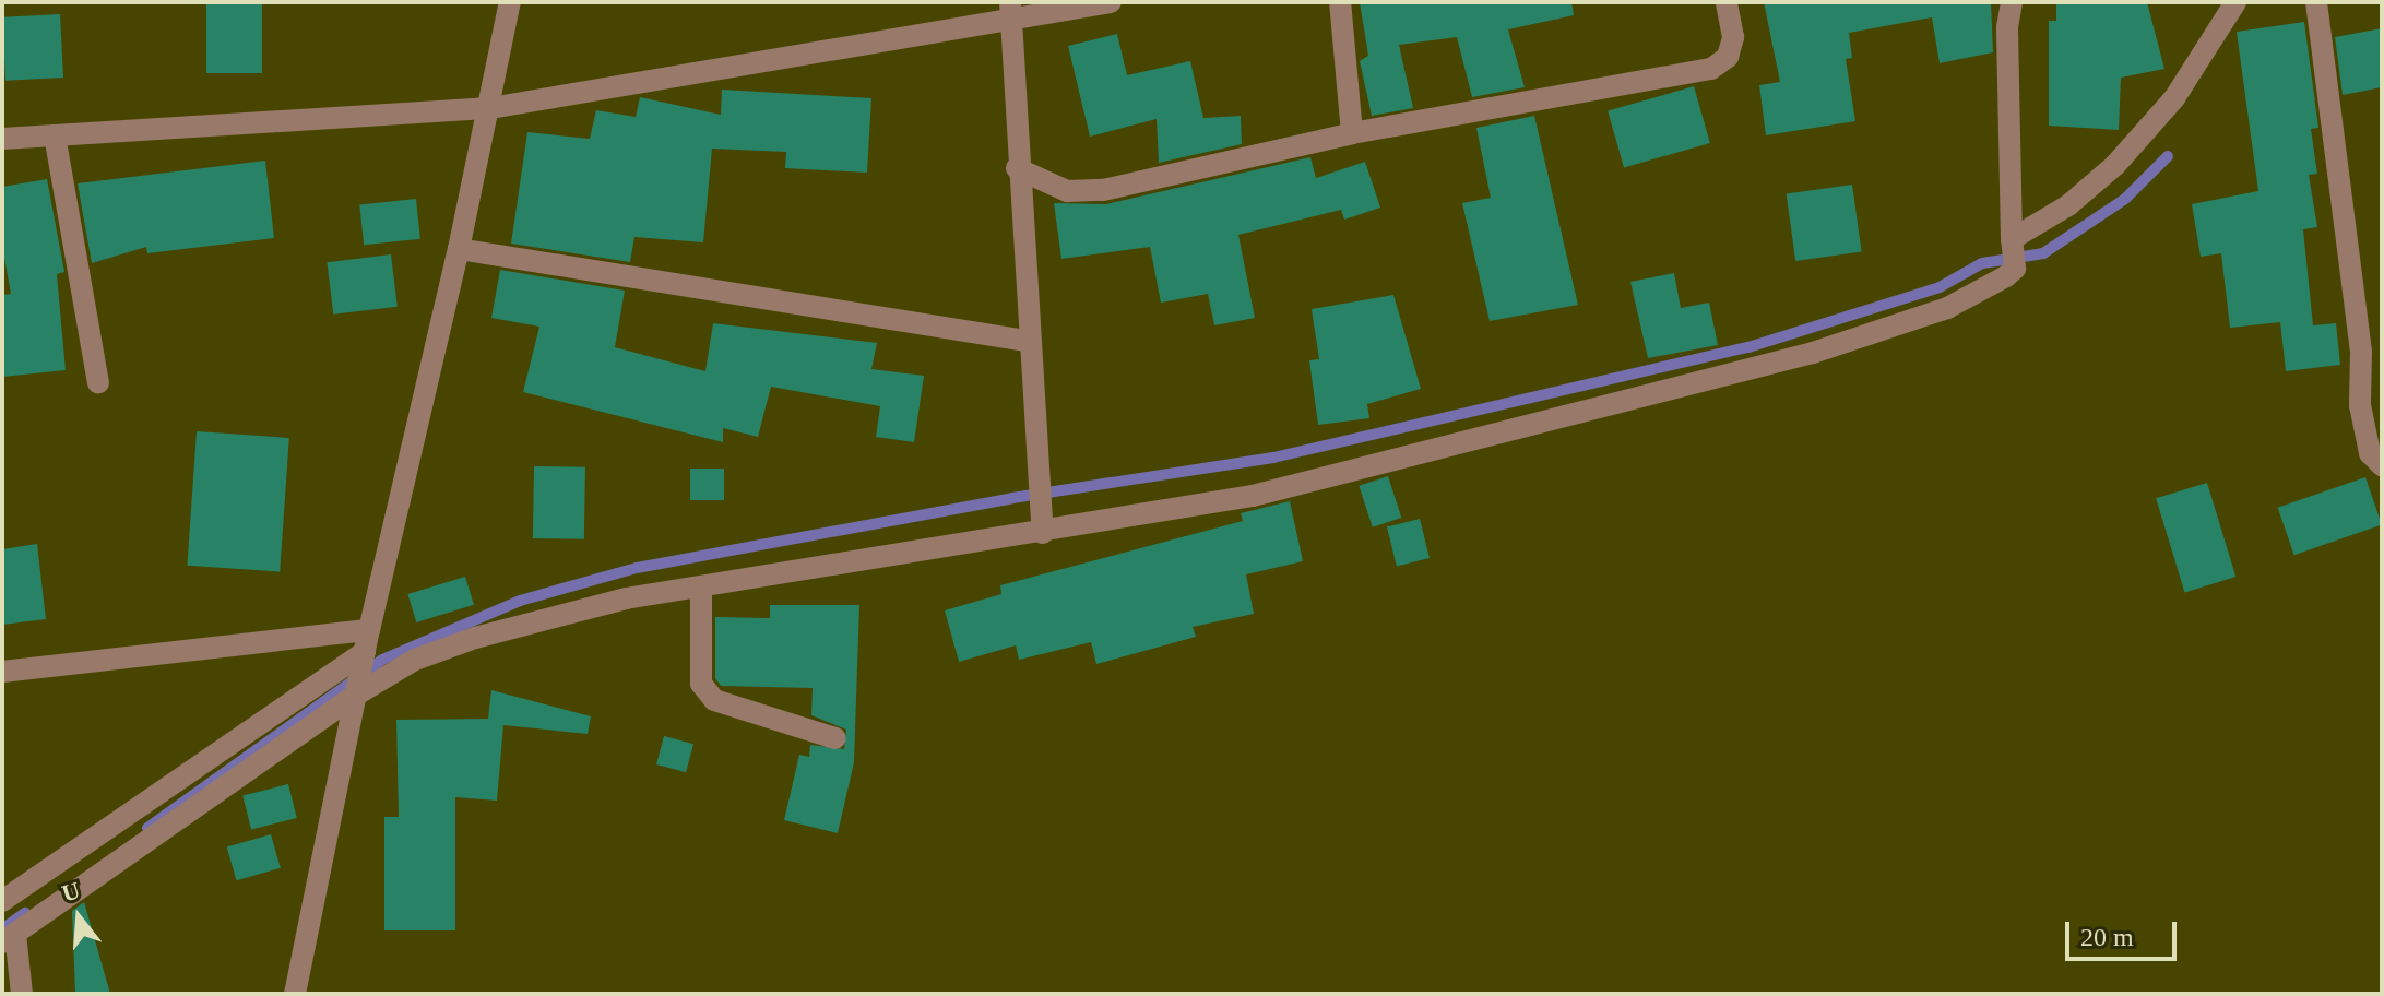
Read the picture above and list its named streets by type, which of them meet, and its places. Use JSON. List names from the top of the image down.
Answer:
{
  "scale_bar": "20 m",
  "north": "top"
}
